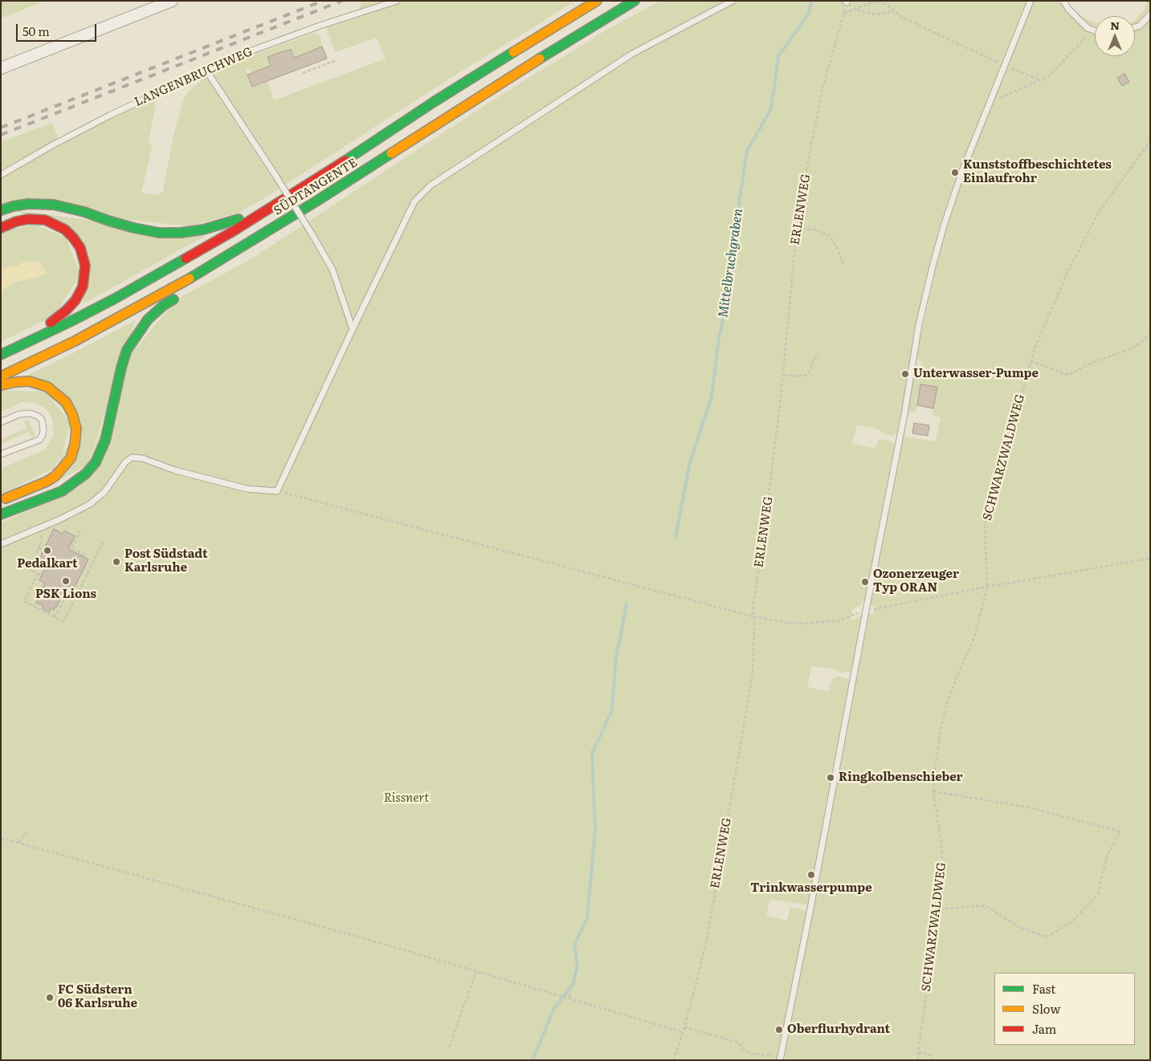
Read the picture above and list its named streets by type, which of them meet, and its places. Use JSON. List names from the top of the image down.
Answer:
{
  "streets": {
    "highway": ["SÜDTANGENTE"],
    "lane": ["LANGENBRUCHWEG"],
    "path": ["ERLENWEG", "SCHWARZWALDWEG"]
  },
  "water": ["Mittelbruchgraben"],
  "parks": ["Rissnert"],
  "places": [
    "Kunststoffbeschichtetes Einlaufrohr",
    "Unterwasser-Pumpe",
    "Pedalkart",
    "Post Südstadt Karlsruhe",
    "PSK Lions",
    "Ozonerzeuger Typ ORAN",
    "Ringkolbenschieber",
    "Trinkwasserpumpe",
    "FC Südstern 06 Karlsruhe",
    "Oberflurhydrant"
  ],
  "legend": ["Fast", "Slow", "Jam"],
  "scale_bar": "50 m",
  "north": "top"
}
